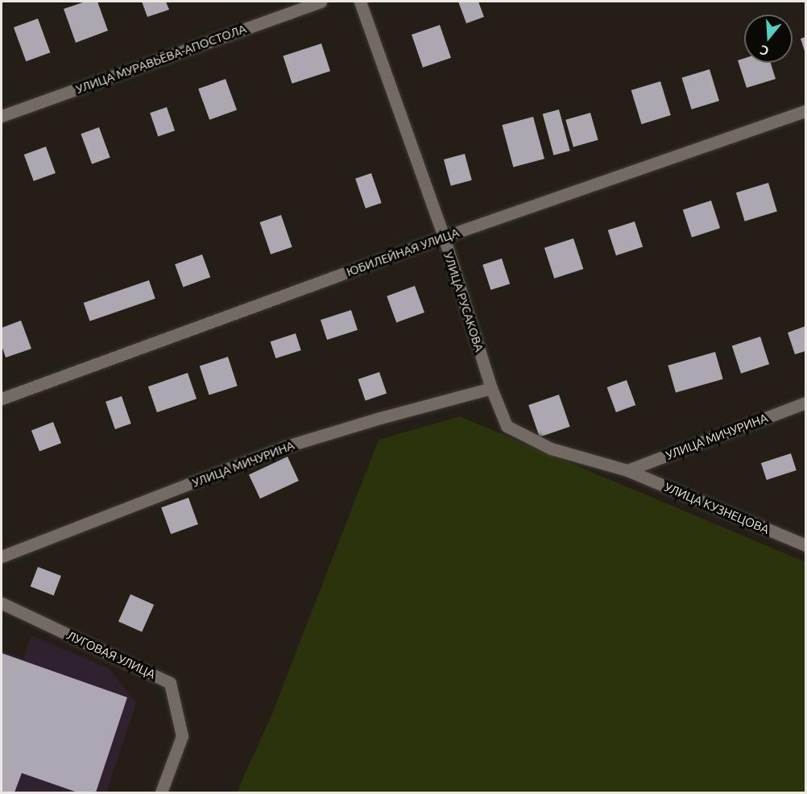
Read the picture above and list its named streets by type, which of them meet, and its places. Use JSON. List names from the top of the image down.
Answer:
{
  "streets": {
    "street": [
      "УЛИЦА МУРАВЬЁВА-АПОСТОЛА",
      "ЮБИЛЕЙНАЯ УЛИЦА",
      "УЛИЦА РУСАКОВА",
      "УЛИЦА МИЧУРИНА",
      "УЛИЦА КУЗНЕЦОВА",
      "ЛУГОВАЯ УЛИЦА"
    ]
  },
  "crossings": [
    ["ЮБИЛЕЙНАЯ УЛИЦА", "УЛИЦА РУСАКОВА"],
    ["УЛИЦА РУСАКОВА", "УЛИЦА МИЧУРИНА"],
    ["УЛИЦА РУСАКОВА", "УЛИЦА КУЗНЕЦОВА"],
    ["УЛИЦА МИЧУРИНА", "УЛИЦА КУЗНЕЦОВА"]
  ],
  "north": "bottom"
}
